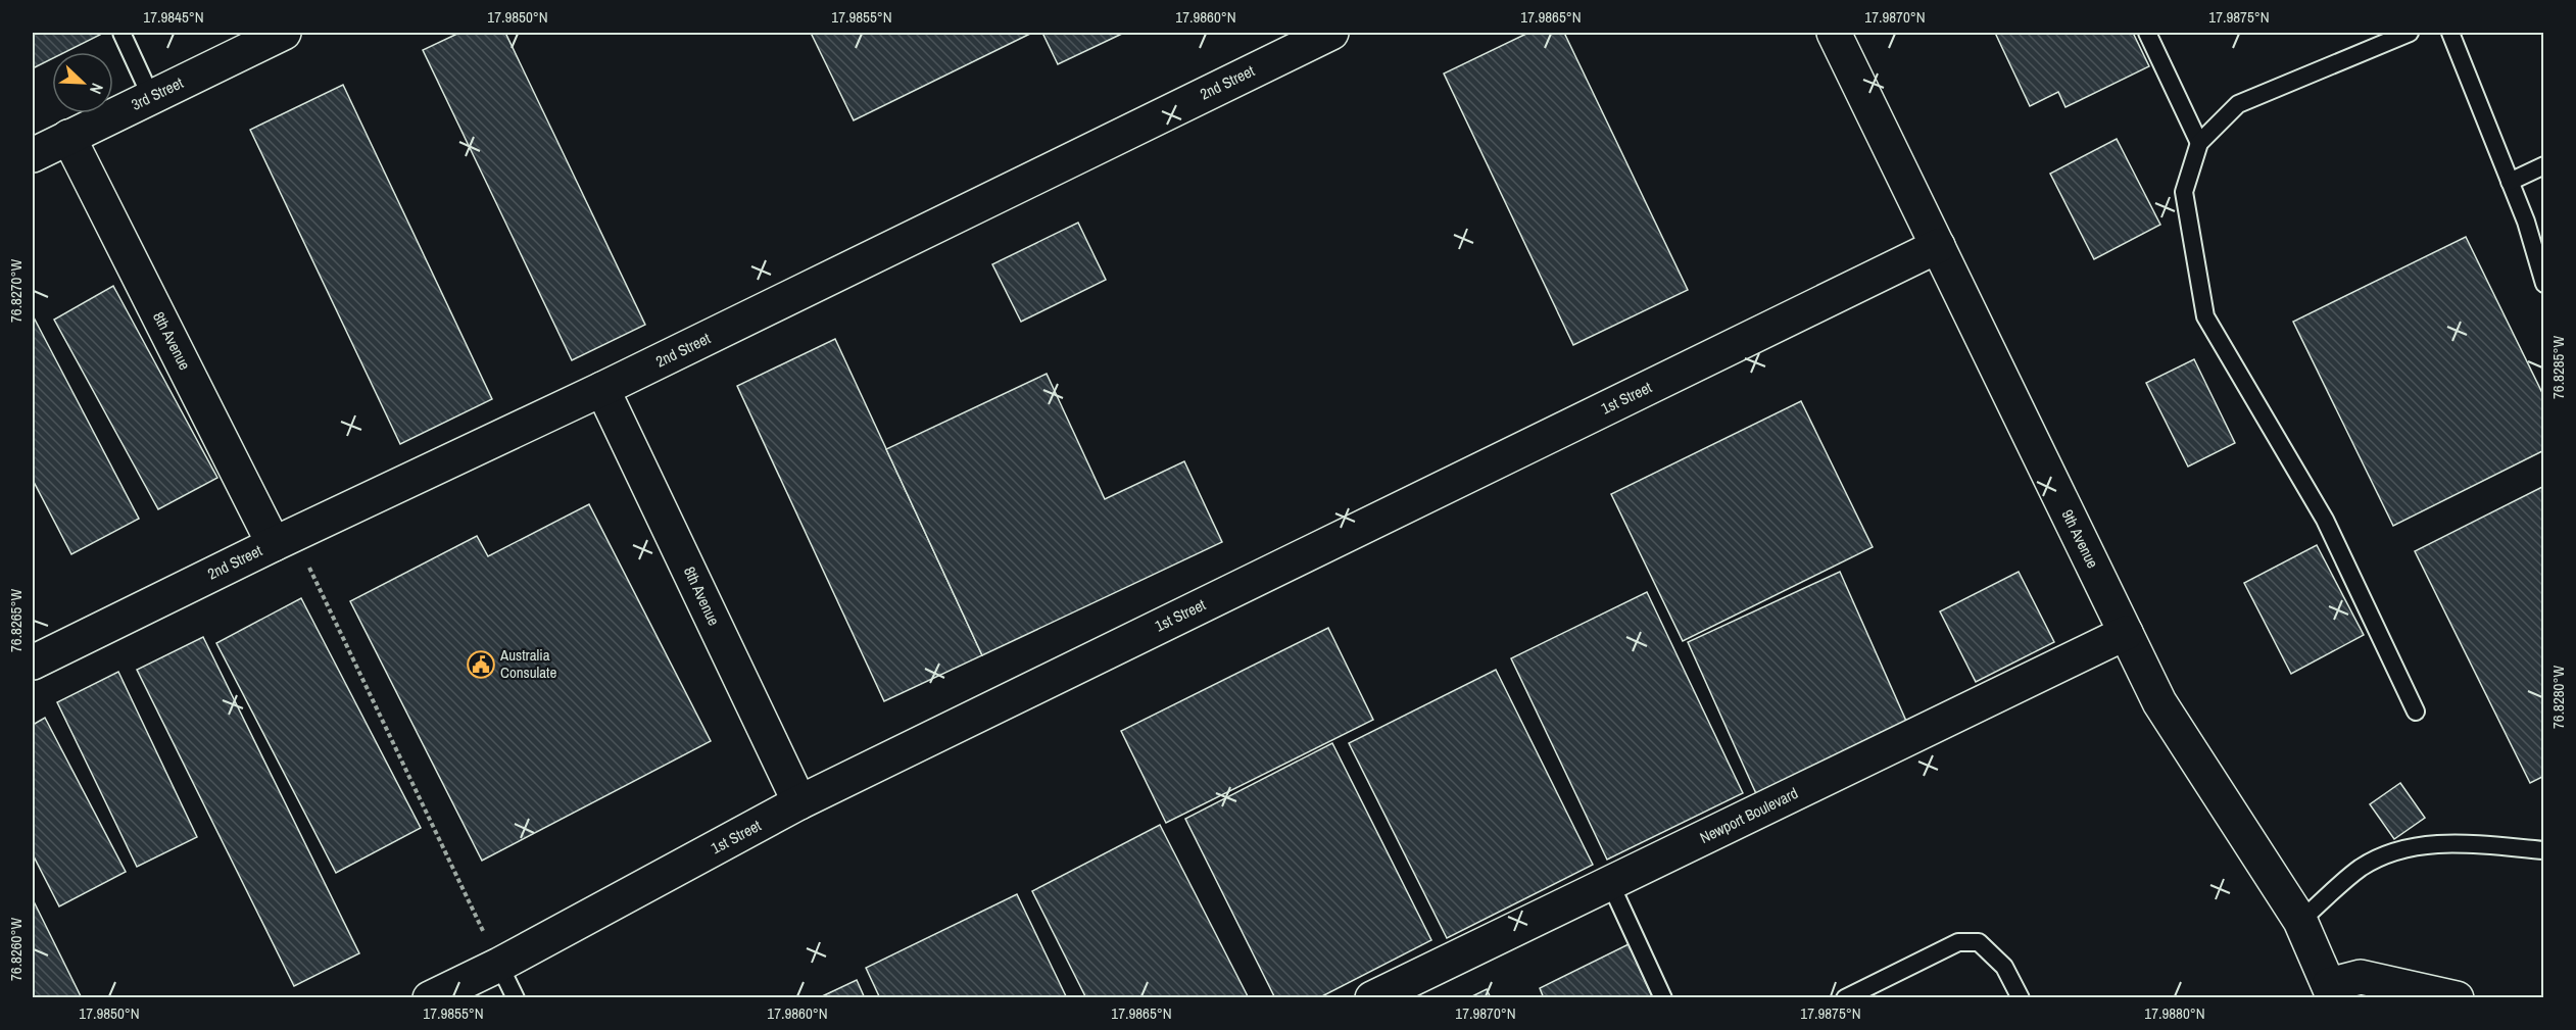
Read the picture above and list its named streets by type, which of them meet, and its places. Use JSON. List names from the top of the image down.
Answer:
{
  "streets": {
    "street": [
      "2nd Street",
      "3rd Street",
      "8th Avenue",
      "1st Street",
      "9th Avenue",
      "Newport Boulevard"
    ]
  },
  "crossings": [
    ["2nd Street", "8th Avenue"],
    ["3rd Street", "8th Avenue"],
    ["8th Avenue", "1st Street"],
    ["1st Street", "9th Avenue"],
    ["9th Avenue", "Newport Boulevard"]
  ],
  "places": {
    "public building": ["Australia Consulate"]
  },
  "north": "bottom right",
  "coordinates": [
    "17.9845°N",
    "17.9850°N",
    "17.9855°N",
    "17.9860°N",
    "17.9865°N",
    "17.9870°N",
    "17.9875°N",
    "76.8270°W",
    "76.8285°W",
    "76.8265°W",
    "76.8280°W",
    "76.8260°W",
    "17.9880°N"
  ]
}
